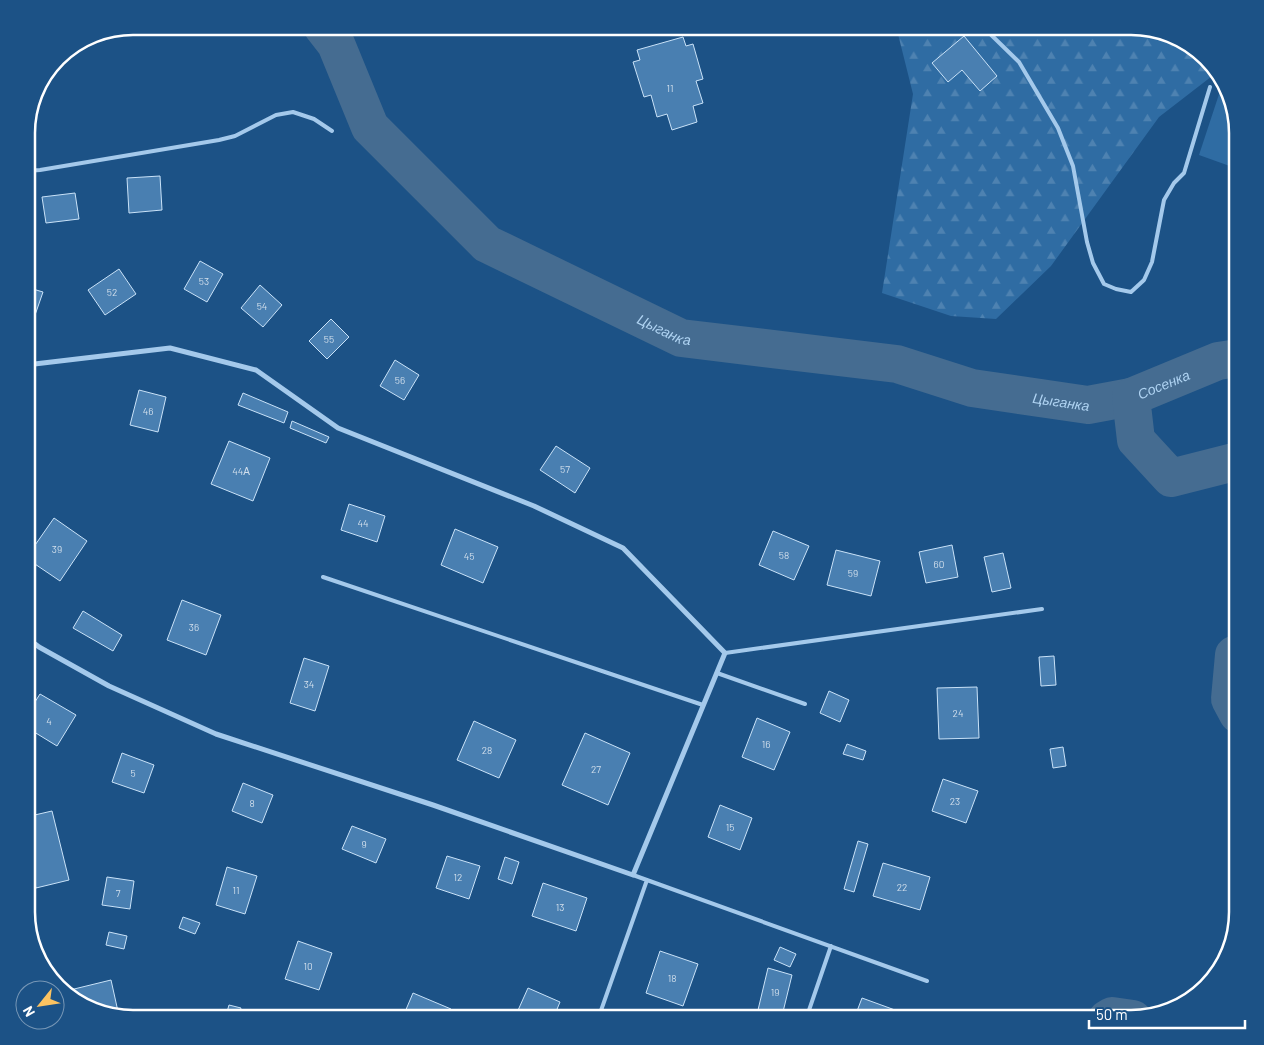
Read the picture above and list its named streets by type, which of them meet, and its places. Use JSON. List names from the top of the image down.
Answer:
{
  "water": ["Цыганка", "Сосенка"],
  "house_numbers": [
    "11",
    "53",
    "52",
    "54",
    "55",
    "56",
    "46",
    "57",
    "44А",
    "44",
    "39",
    "58",
    "45",
    "60",
    "59",
    "36",
    "34",
    "24",
    "4",
    "16",
    "28",
    "27",
    "5",
    "23",
    "8",
    "15",
    "9",
    "12",
    "22",
    "11",
    "7",
    "13",
    "10",
    "18",
    "19"
  ],
  "scale_bar": "50 m",
  "north": "bottom left"
}
